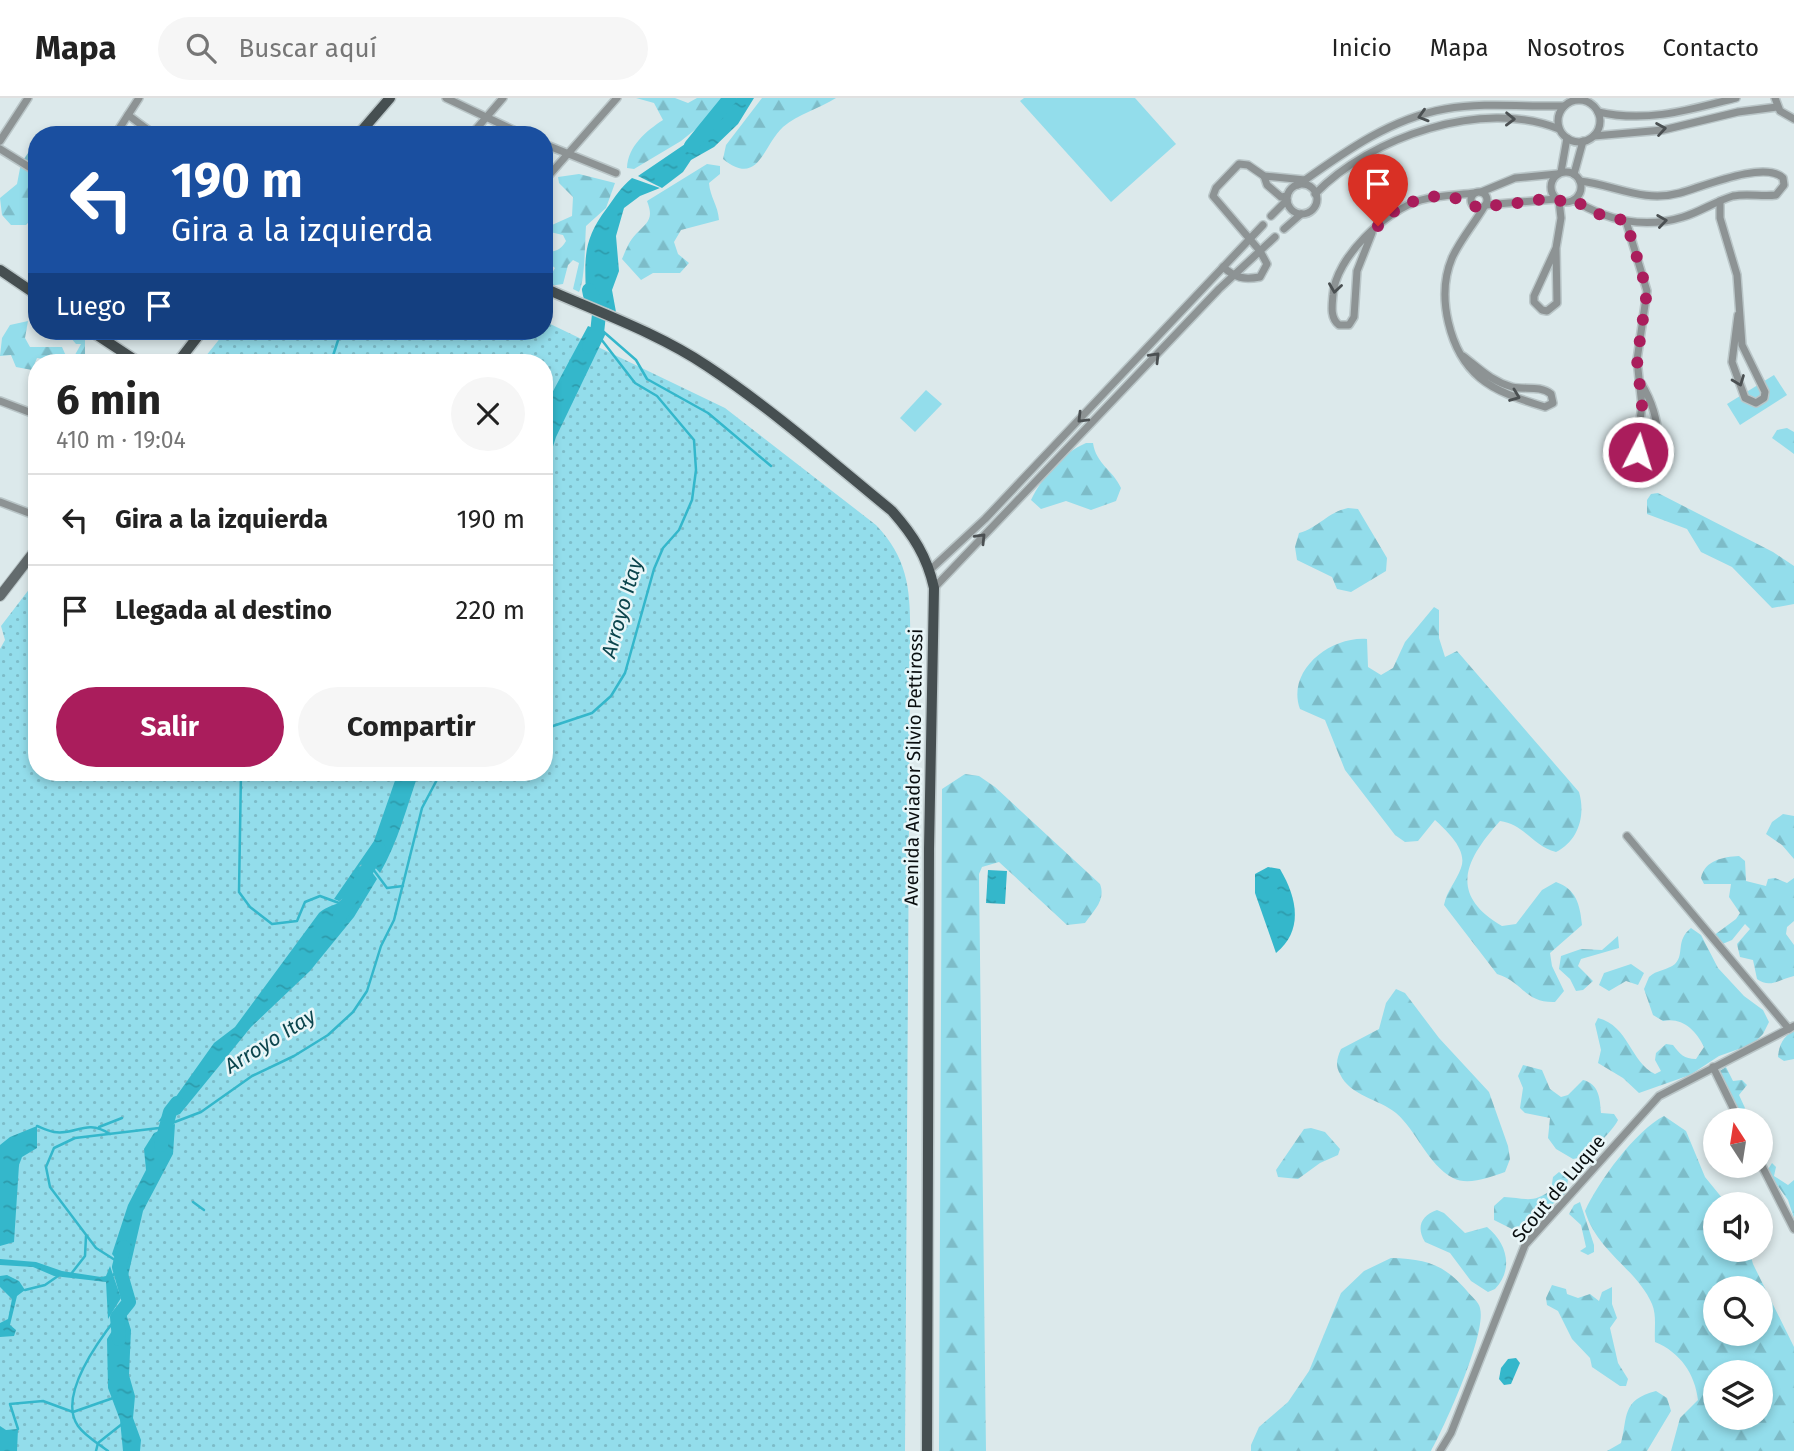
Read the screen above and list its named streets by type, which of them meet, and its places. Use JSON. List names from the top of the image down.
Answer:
{
  "streets": {
    "main road": ["Avenida Aviador Silvio Pettirossi"],
    "street": ["Scout de Luque"]
  },
  "water": ["Arroyo Itay"],
  "north": "top",
  "page": {
    "header": "Mapa",
    "search": "Buscar aquí",
    "nav": [
      "Inicio",
      "Mapa",
      "Nosotros",
      "Contacto"
    ],
    "turn": ["190 m", "Gira a la izquierda"],
    "then": "Luego",
    "heading": ["6 min", "410 m · 19:04"],
    "list": [
      {
        "name": "Gira a la izquierda",
        "value": "190 m"
      },
      {
        "name": "Llegada al destino",
        "value": "220 m"
      }
    ],
    "buttons": ["Salir", "Compartir"]
  }
}
